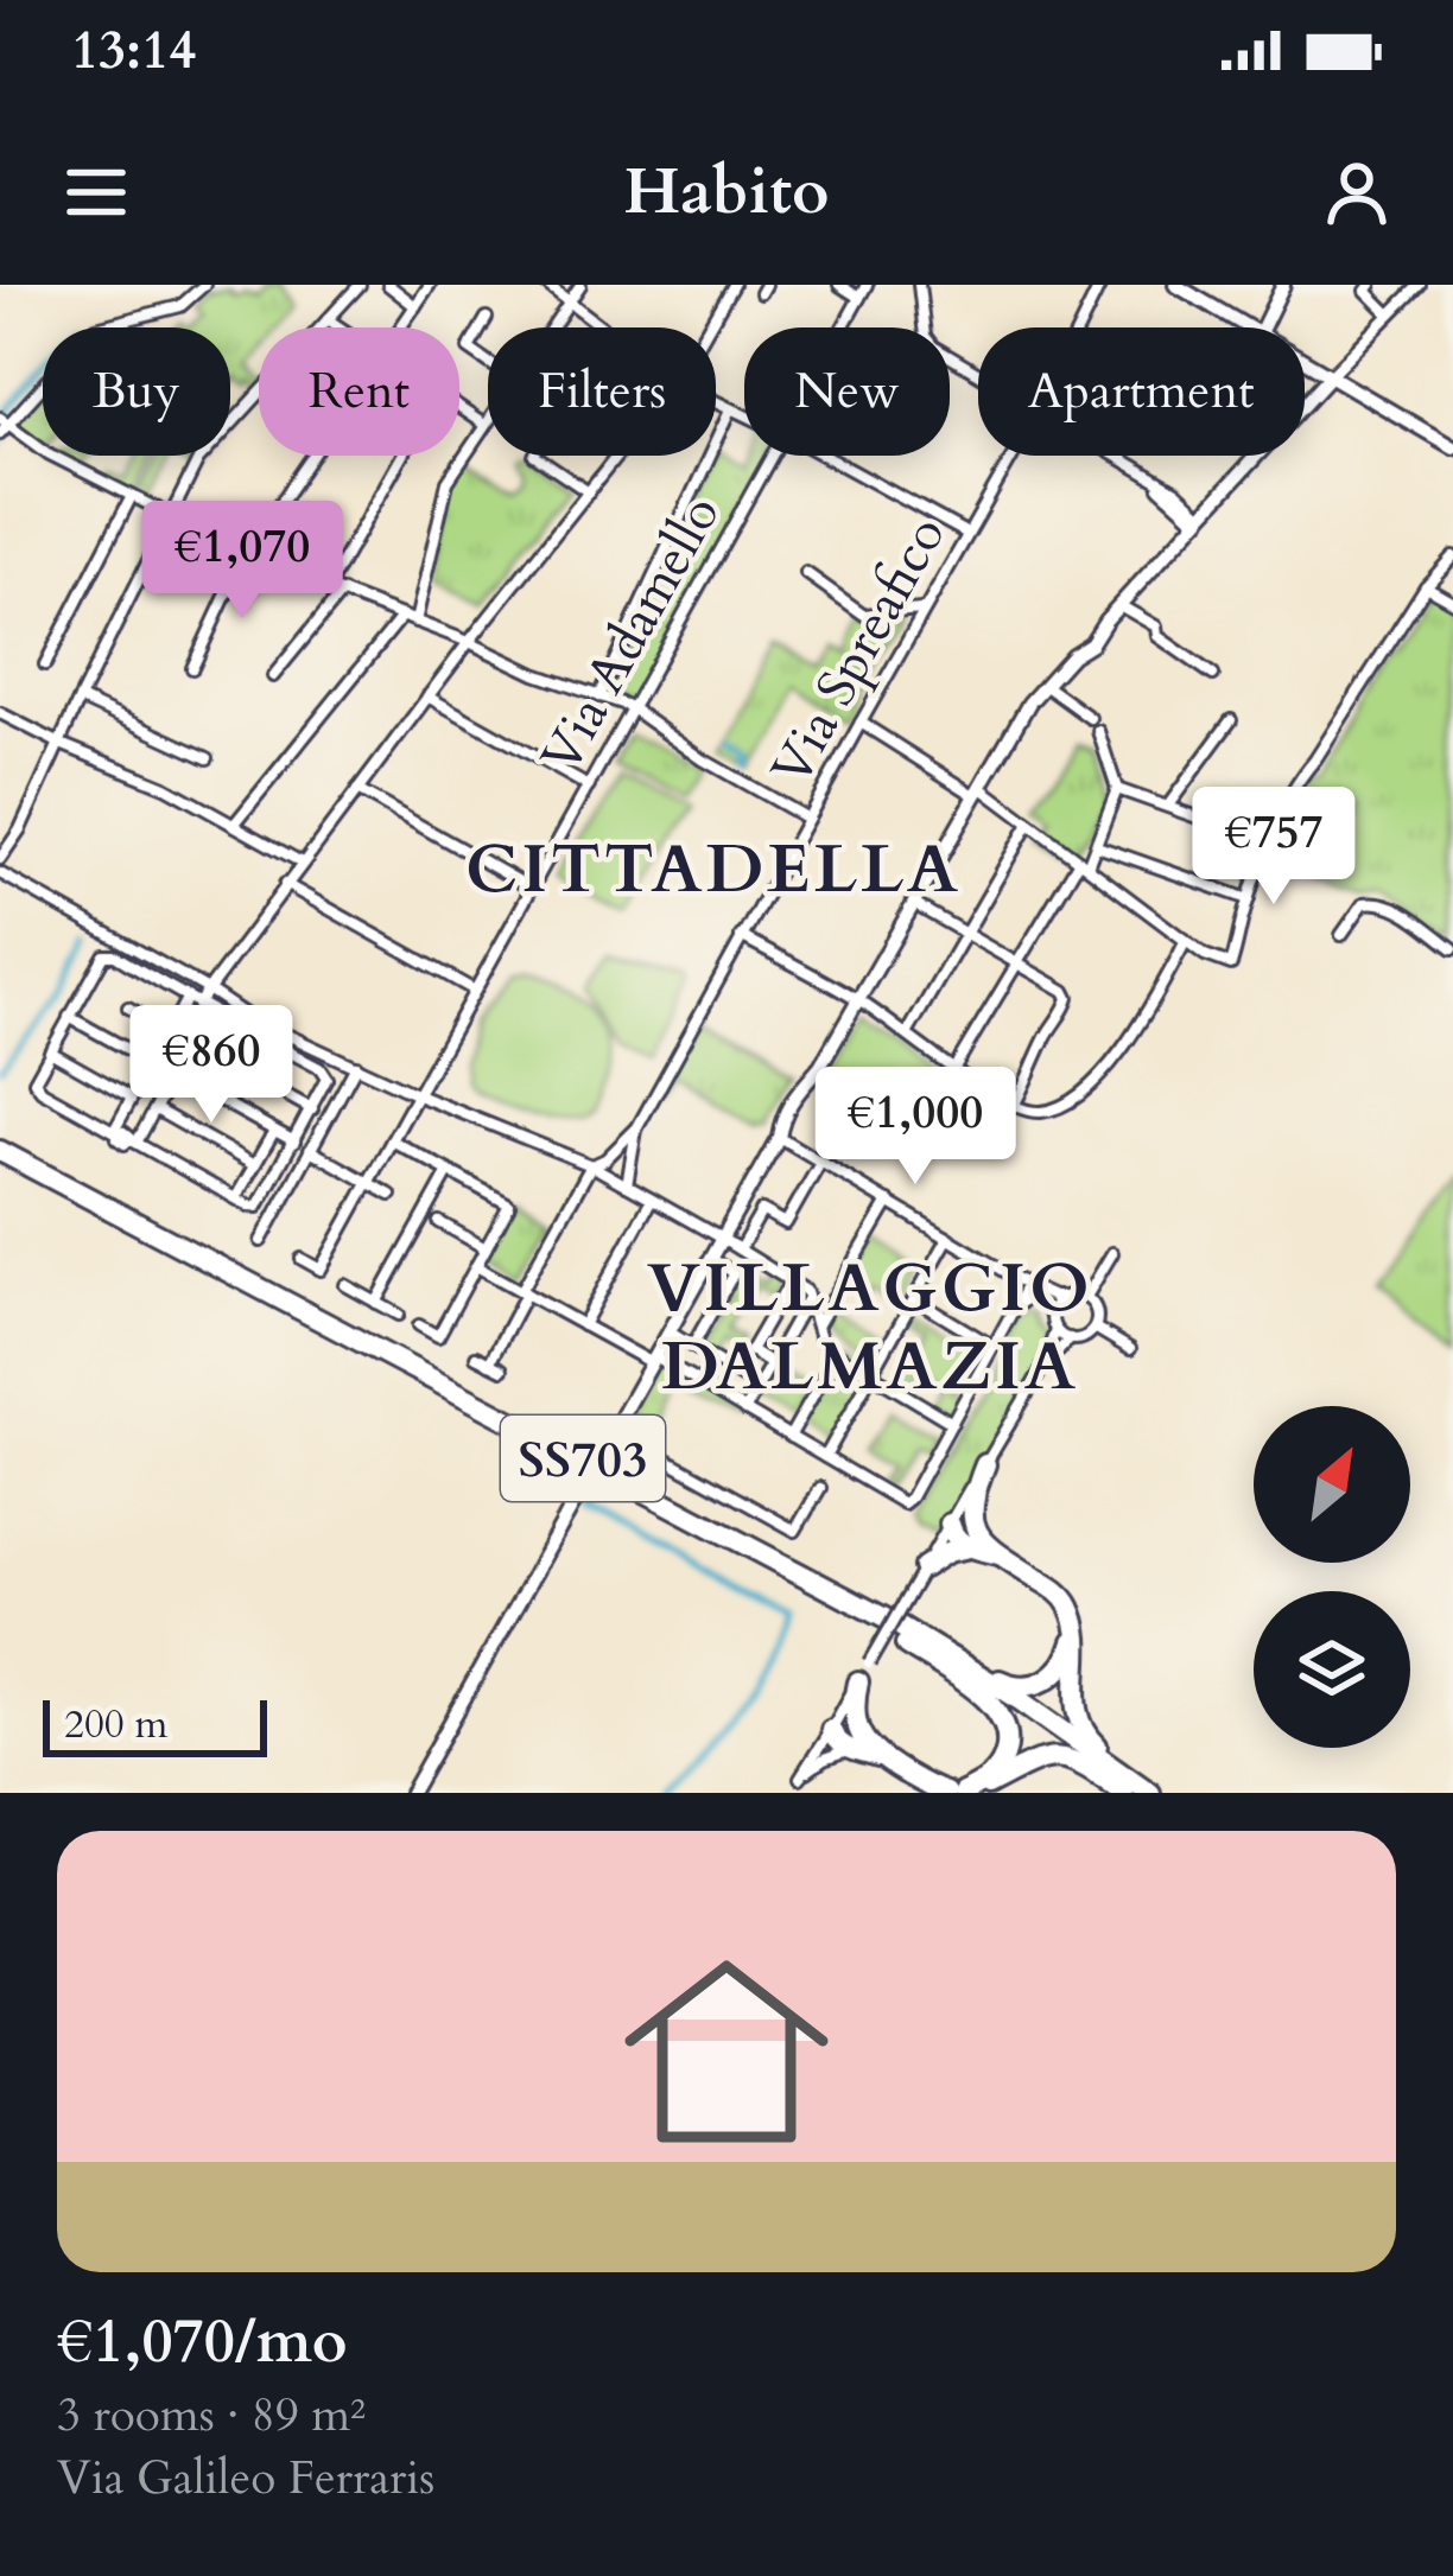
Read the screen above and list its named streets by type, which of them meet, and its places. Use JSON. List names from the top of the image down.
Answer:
{
  "streets": {
    "highway": ["SS703"],
    "street": ["Via Adamello", "Via Spreafico"]
  },
  "districts": ["CITTADELLA", "VILLAGGIO DALMAZIA"],
  "scale_bar": "200 m",
  "north": "top right",
  "page": {
    "status": "13:14",
    "header": "Habito",
    "chip": [
      "Buy",
      "Rent",
      "Filters",
      "New",
      "Apartment"
    ],
    "price": [
      "€1,070",
      "€757",
      "€860",
      "€1,000"
    ],
    "scale": "200 m",
    "list": [
      {
        "name": "€1,070/mo",
        "note": "3 rooms · 89 m² · Via Galileo Ferraris"
      }
    ]
  }
}
